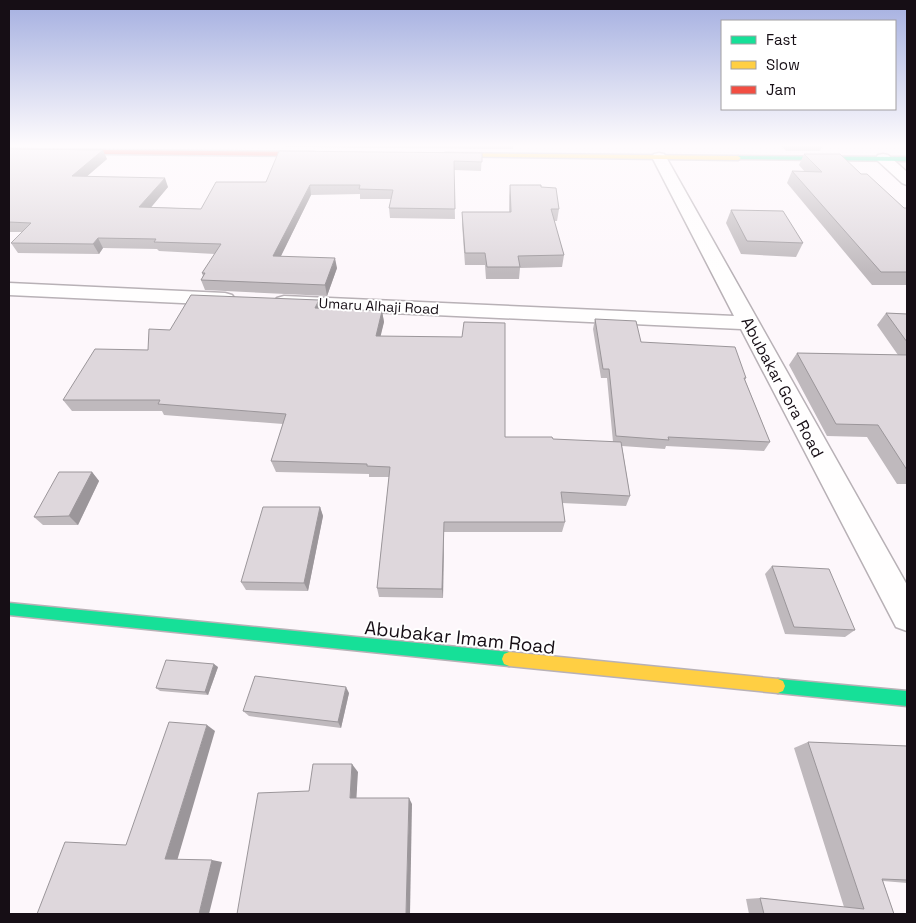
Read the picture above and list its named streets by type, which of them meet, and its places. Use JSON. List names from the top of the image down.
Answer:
{
  "streets": {
    "street": ["Umaru Alhaji Road", "Abubakar Gora Road", "Abubakar Imam Road"]
  },
  "crossings": [
    ["Umaru Alhaji Road", "Abubakar Gora Road"]
  ],
  "legend": ["Fast", "Slow", "Jam"]
}
